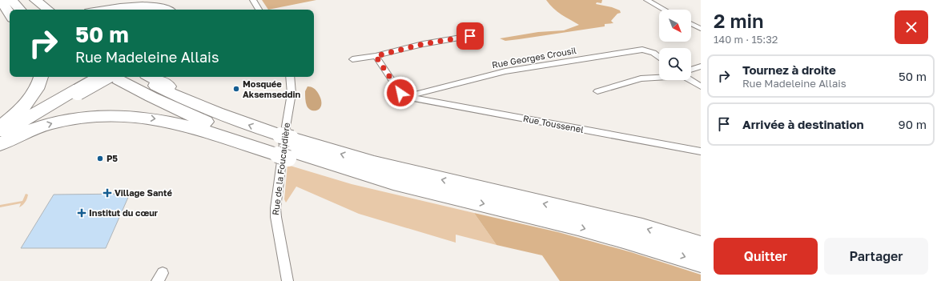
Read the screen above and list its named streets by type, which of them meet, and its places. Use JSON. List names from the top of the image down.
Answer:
{
  "streets": {
    "street": ["Rue Georges Crousil", "Rue Toussenel", "Rue de la Foucaudière"]
  },
  "crossings": [
    ["Rue Georges Crousil", "Rue Toussenel"]
  ],
  "places": {
    "other": ["Mosquée Aksemseddin", "P5"],
    "health": ["Village Santé", "Institut du cœur"]
  },
  "north": "bottom right",
  "page": {
    "heading": ["2 min", "140 m · 15:32"],
    "turn": ["50 m", "Rue Madeleine Allais"],
    "list": [
      {
        "name": "Tournez à droite",
        "note": "Rue Madeleine Allais",
        "value": "50 m"
      },
      {
        "name": "Arrivée à destination",
        "value": "90 m"
      }
    ],
    "buttons": ["Quitter", "Partager"]
  }
}
